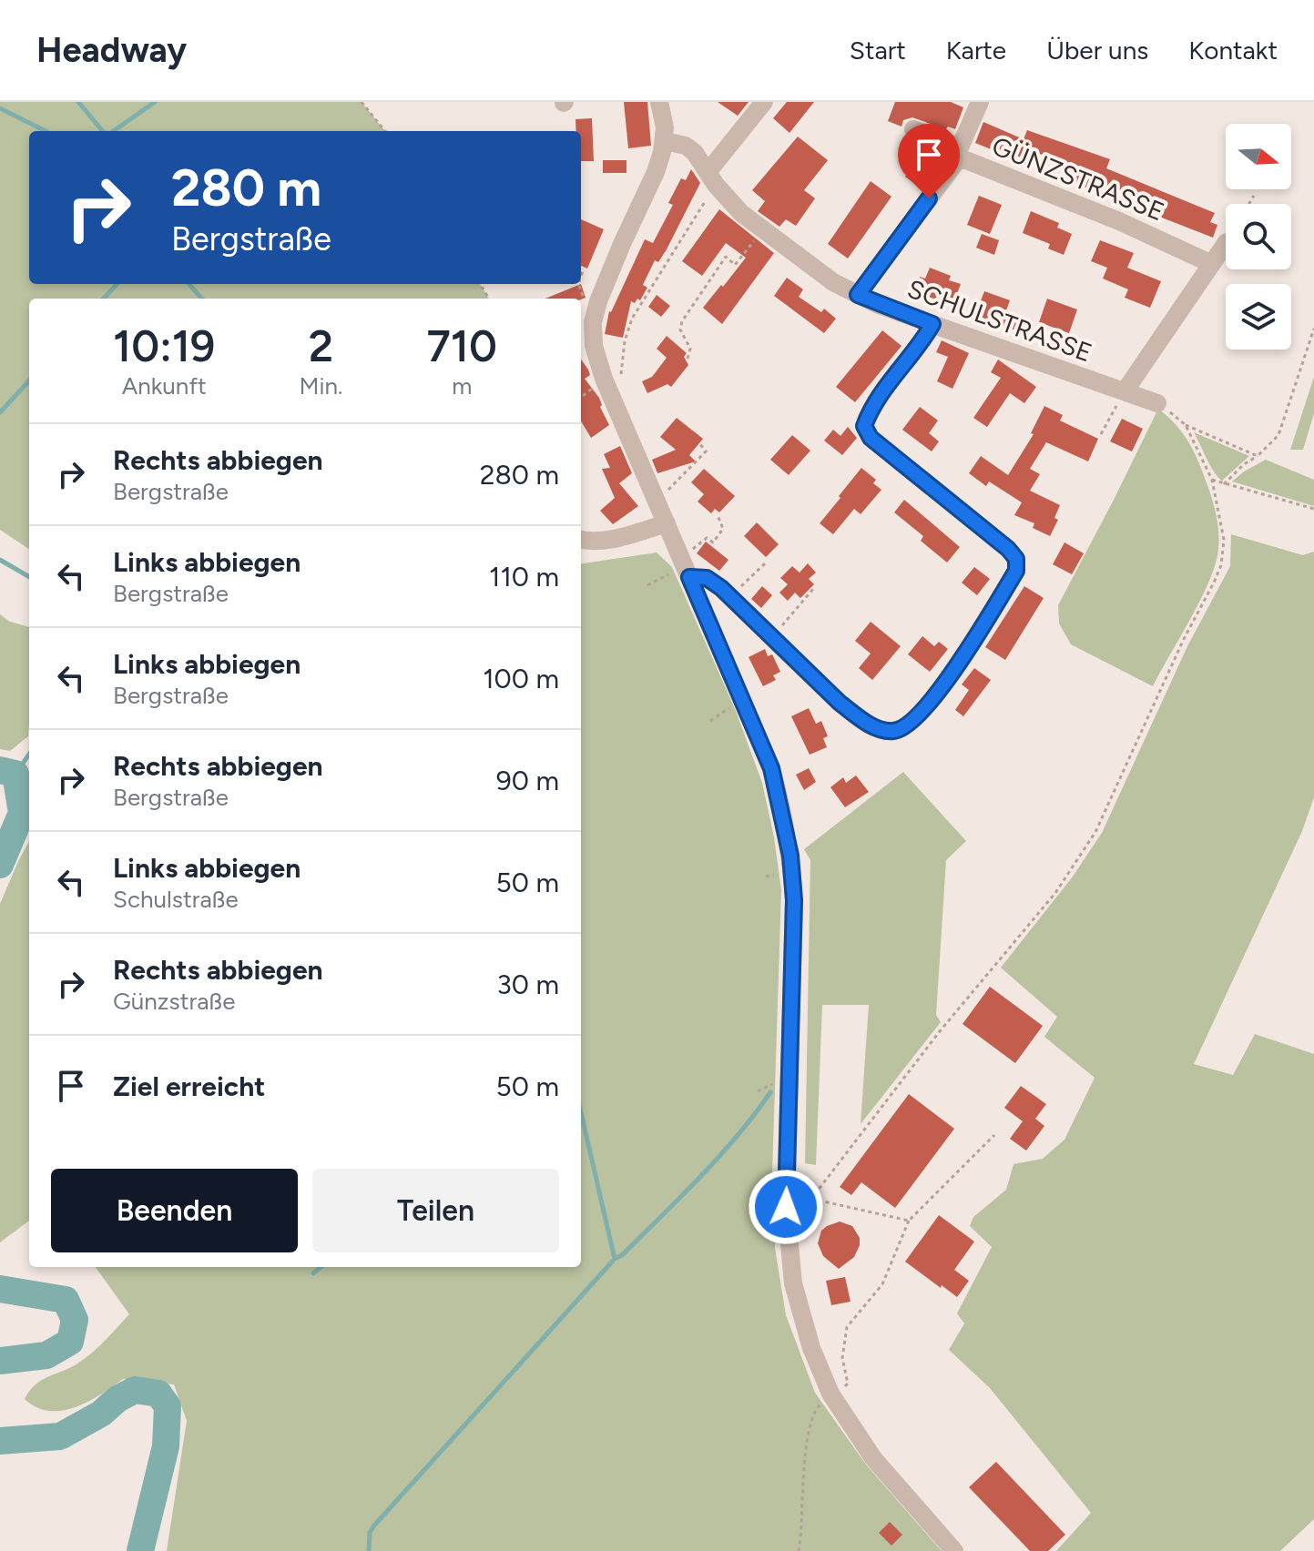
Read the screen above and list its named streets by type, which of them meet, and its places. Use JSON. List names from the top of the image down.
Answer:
{
  "streets": {
    "street": ["GÜNZSTRASSE", "SCHULSTRASSE"]
  },
  "crossings": [
    ["GÜNZSTRASSE", "SCHULSTRASSE"]
  ],
  "north": "right",
  "page": {
    "header": "Headway",
    "nav": [
      "Start",
      "Karte",
      "Über uns",
      "Kontakt"
    ],
    "turn": ["280 m", "Bergstraße"],
    "eta": [
      "10:19",
      "Ankunft",
      "2",
      "Min.",
      "710",
      "m"
    ],
    "list": [
      {
        "name": "Rechts abbiegen",
        "note": "Bergstraße",
        "value": "280 m"
      },
      {
        "name": "Links abbiegen",
        "note": "Bergstraße",
        "value": "110 m"
      },
      {
        "name": "Links abbiegen",
        "note": "Bergstraße",
        "value": "100 m"
      },
      {
        "name": "Rechts abbiegen",
        "note": "Bergstraße",
        "value": "90 m"
      },
      {
        "name": "Links abbiegen",
        "note": "Schulstraße",
        "value": "50 m"
      },
      {
        "name": "Rechts abbiegen",
        "note": "Günzstraße",
        "value": "30 m"
      },
      {
        "name": "Ziel erreicht",
        "value": "50 m"
      }
    ],
    "buttons": ["Beenden", "Teilen"]
  }
}
